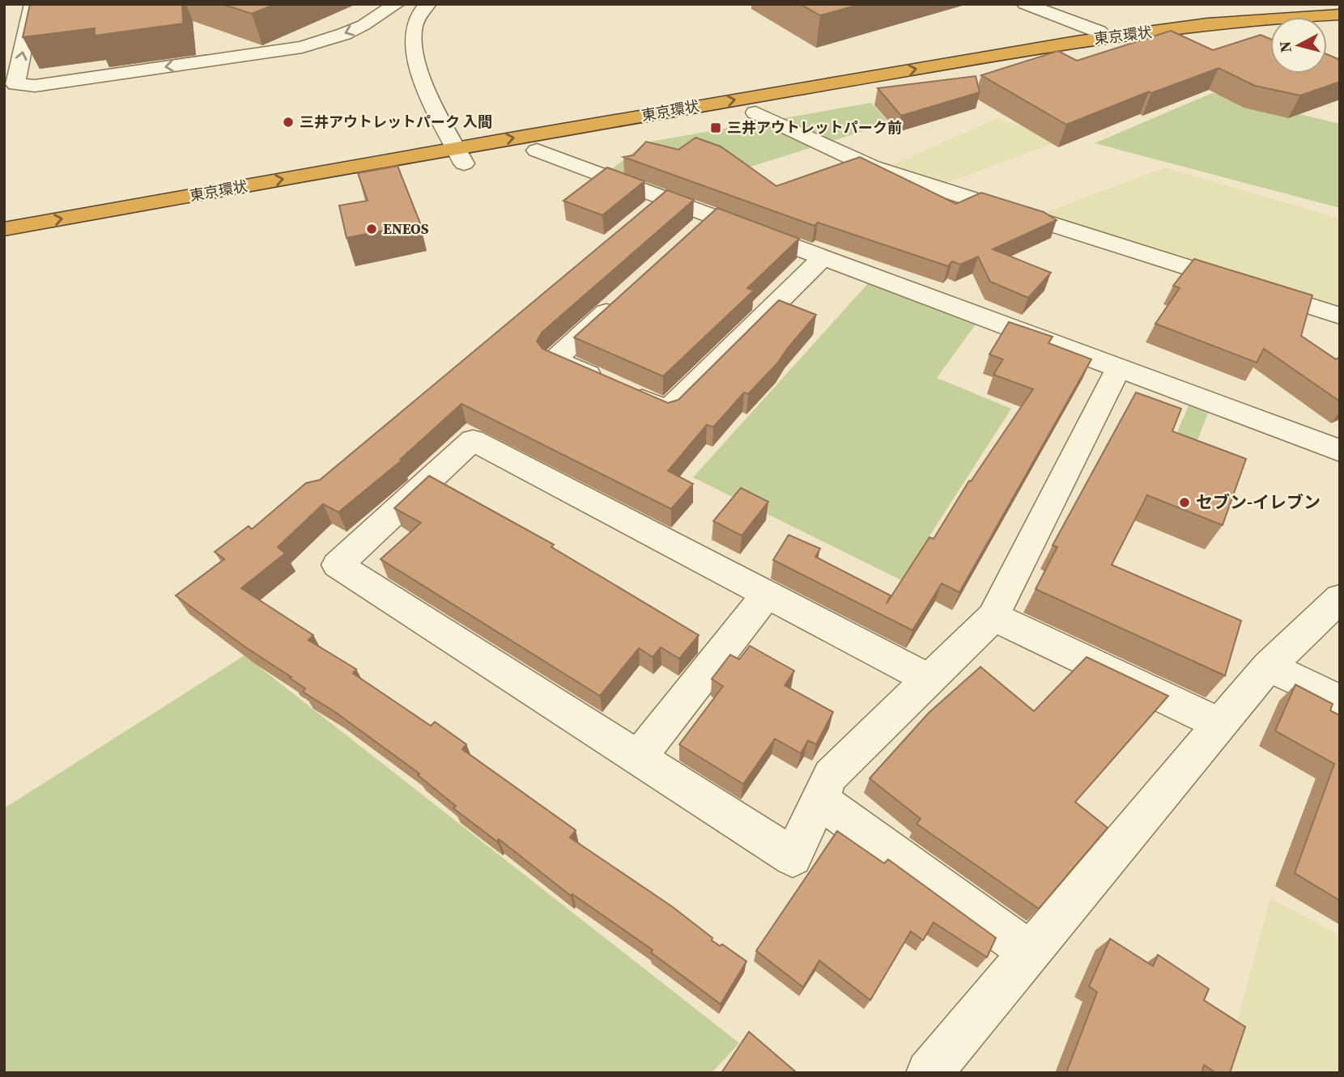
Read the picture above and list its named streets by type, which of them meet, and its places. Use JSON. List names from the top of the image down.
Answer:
{
  "streets": {
    "highway": ["東京環状"]
  },
  "places": {
    "other": ["三井アウトレットパーク 入間", "ENEOS", "セブン-イレブン"],
    "transit": ["三井アウトレットパーク前"]
  },
  "north": "left"
}
